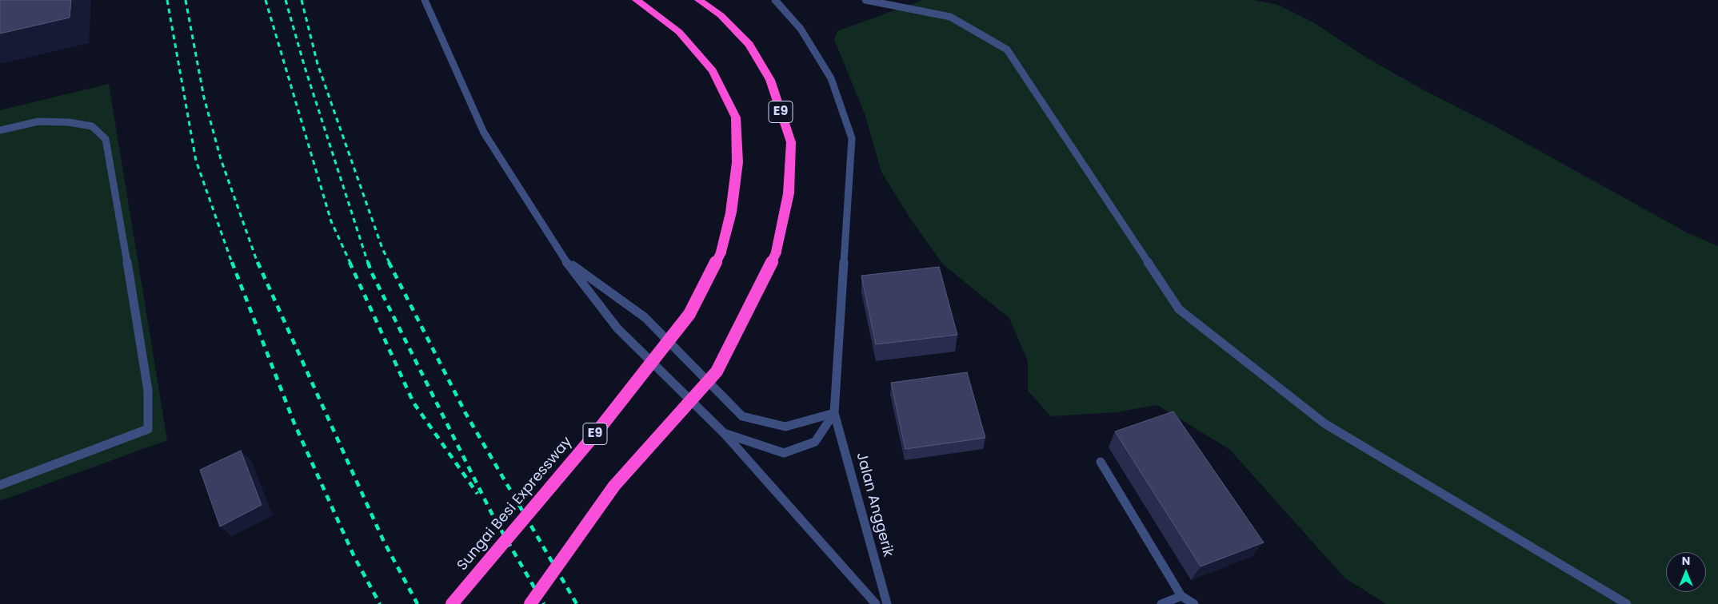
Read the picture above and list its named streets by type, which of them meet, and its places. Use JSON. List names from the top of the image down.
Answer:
{
  "streets": {
    "highway": ["E9", "Sungai Besi Expressway"],
    "street": ["Jalan Anggerik"]
  },
  "north": "top"
}
